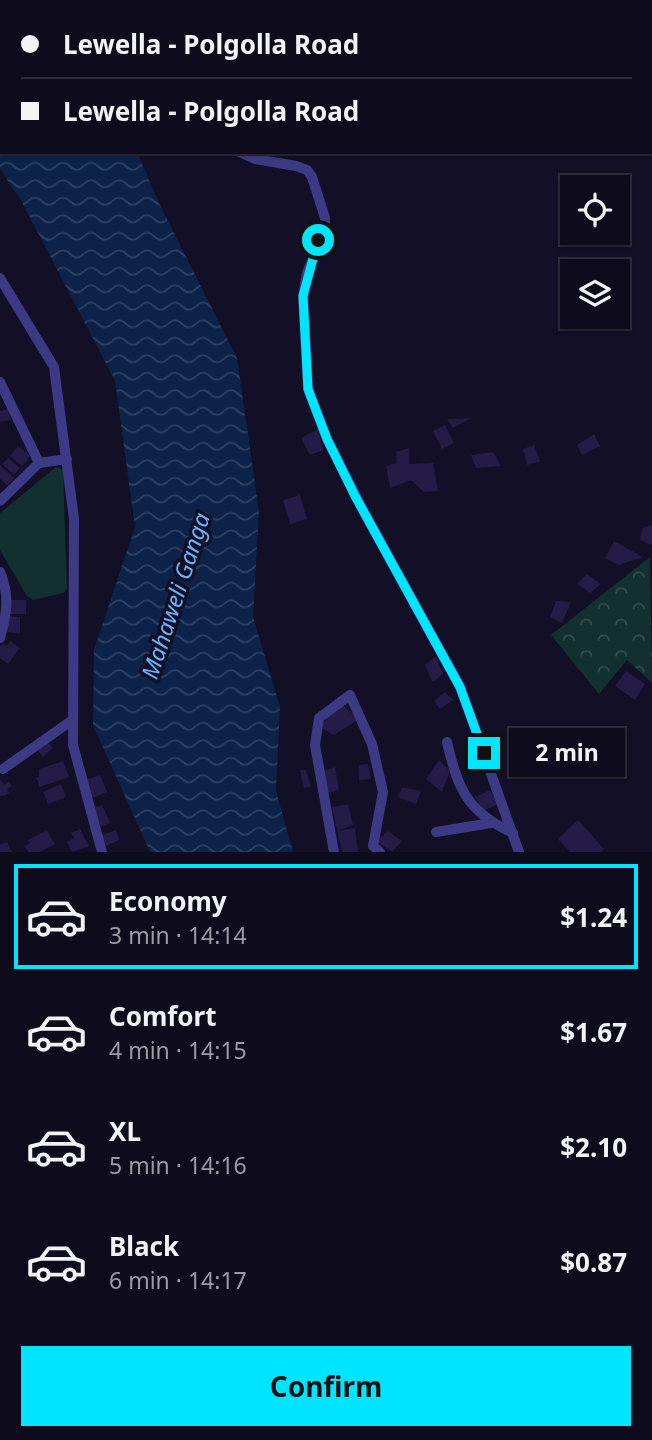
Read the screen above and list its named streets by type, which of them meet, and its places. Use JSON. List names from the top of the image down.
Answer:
{
  "water": ["Mahaweli Ganga"],
  "page": {
    "banner": ["Lewella - Polgolla Road", "Lewella - Polgolla Road"],
    "bubble": "2 min",
    "list": [
      {
        "name": "Economy",
        "note": "3 min · 14:14",
        "value": "$1.24"
      },
      {
        "name": "Comfort",
        "note": "4 min · 14:15",
        "value": "$1.67"
      },
      {
        "name": "XL",
        "note": "5 min · 14:16",
        "value": "$2.10"
      },
      {
        "name": "Black",
        "note": "6 min · 14:17",
        "value": "$0.87"
      }
    ],
    "buttons": "Confirm"
  }
}
